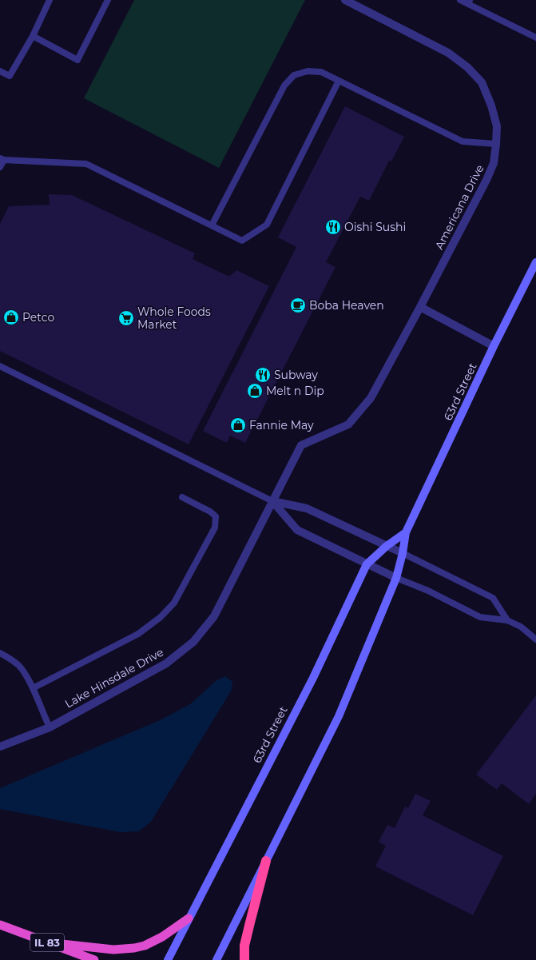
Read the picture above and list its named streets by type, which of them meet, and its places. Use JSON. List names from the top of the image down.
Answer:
{
  "streets": {
    "highway": ["IL 83"],
    "main road": ["63rd Street"],
    "street": ["Americana Drive", "Lake Hinsdale Drive"]
  },
  "crossings": [
    ["Americana Drive", "Lake Hinsdale Drive"]
  ],
  "places": {
    "restaurant": ["Oishi Sushi", "Subway"],
    "cafe": ["Boba Heaven"],
    "shop": ["Petco", "Melt n Dip", "Fannie May"],
    "supermarket": ["Whole Foods Market"]
  }
}
